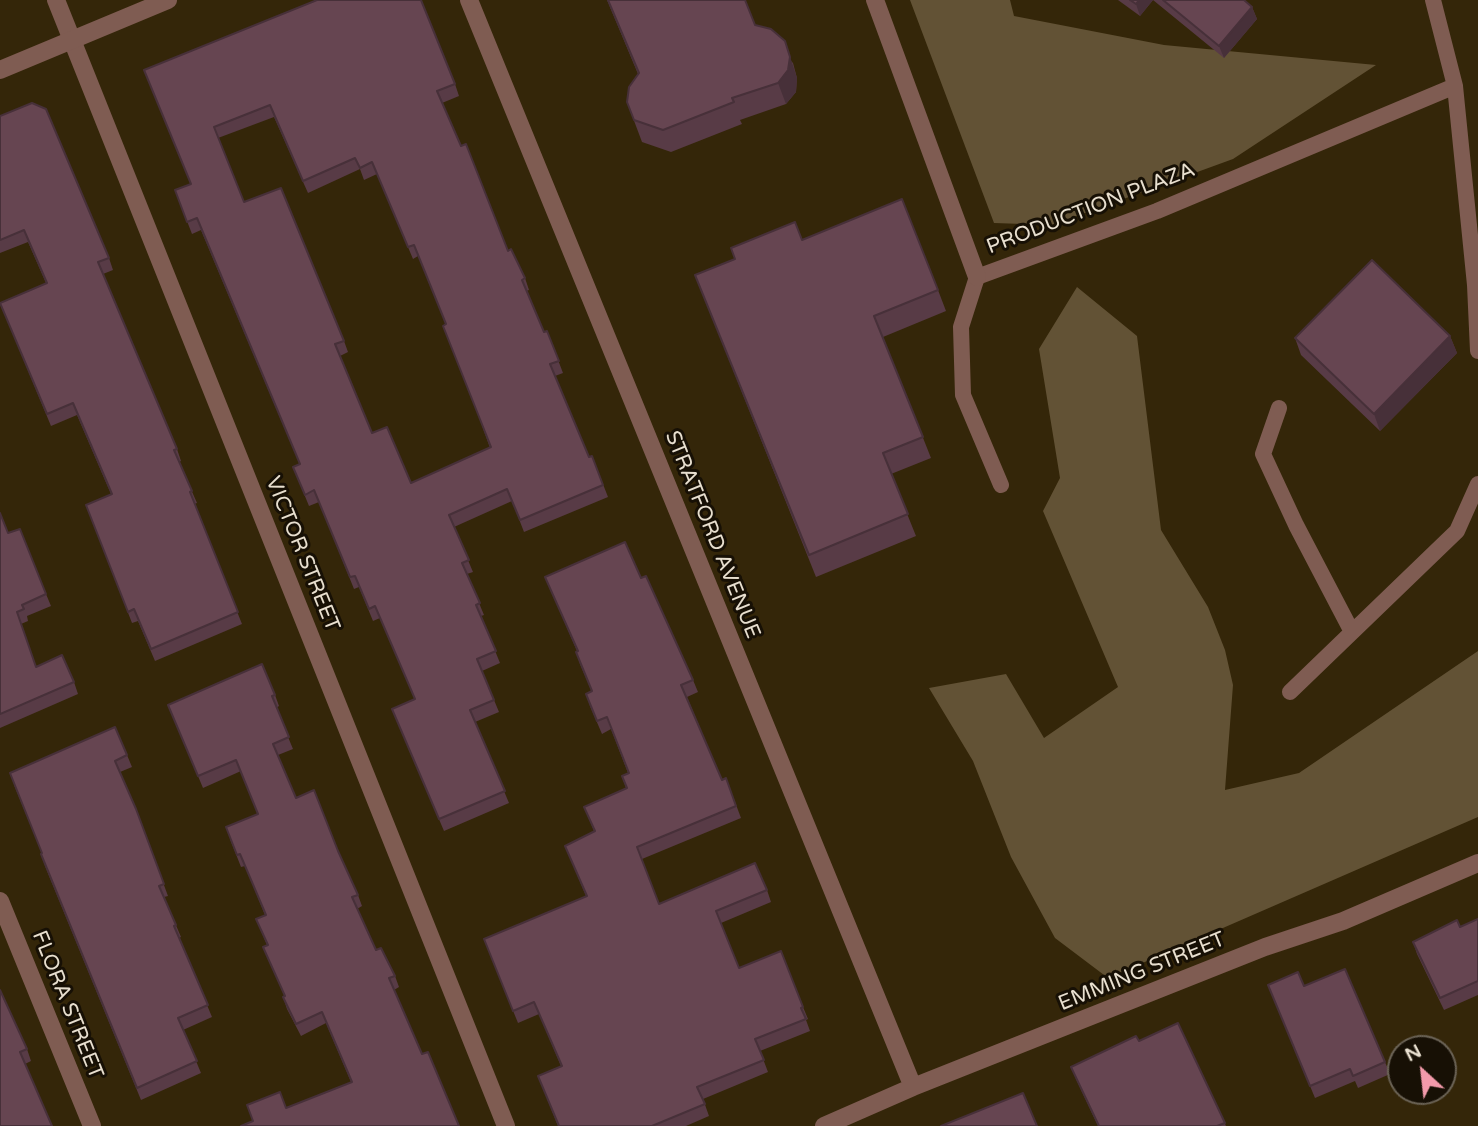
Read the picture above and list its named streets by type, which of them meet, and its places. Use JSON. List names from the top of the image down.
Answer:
{
  "streets": {
    "street": [
      "PRODUCTION PLAZA",
      "STRATFORD AVENUE",
      "VICTOR STREET",
      "EMMING STREET",
      "FLORA STREET"
    ]
  },
  "crossings": [
    ["STRATFORD AVENUE", "EMMING STREET"]
  ],
  "north": "top left"
}
